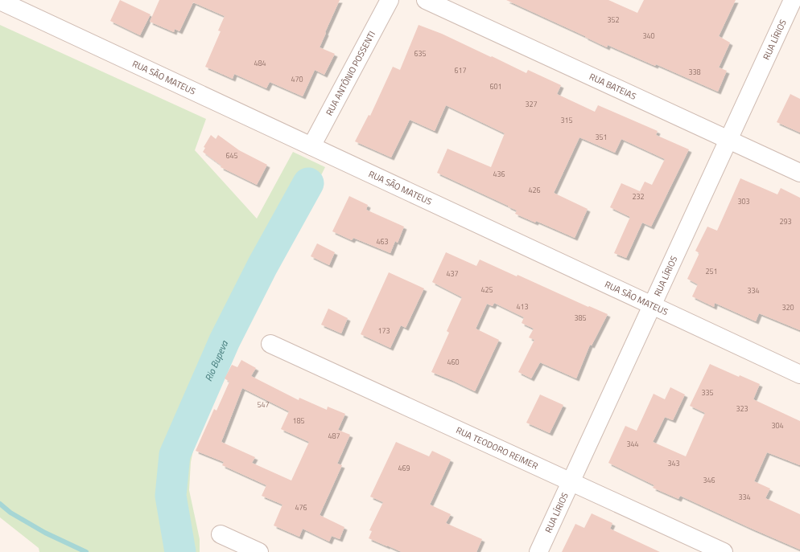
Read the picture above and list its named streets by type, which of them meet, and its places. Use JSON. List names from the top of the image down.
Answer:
{
  "streets": {
    "street": [
      "RUA LÍRIOS",
      "RUA ANTÔNIO POSSENTI",
      "RUA SÃO MATEUS",
      "RUA BATEIAS",
      "RUA TEODORO REIMER"
    ]
  },
  "crossings": [
    ["RUA LÍRIOS", "RUA SÃO MATEUS"],
    ["RUA LÍRIOS", "RUA BATEIAS"],
    ["RUA LÍRIOS", "RUA TEODORO REIMER"],
    ["RUA ANTÔNIO POSSENTI", "RUA SÃO MATEUS"]
  ],
  "water": ["Rio Bupeva"],
  "house_numbers": [
    "352",
    "340",
    "635",
    "484",
    "617",
    "338",
    "470",
    "601",
    "327",
    "315",
    "351",
    "645",
    "436",
    "426",
    "232",
    "303",
    "293",
    "463",
    "251",
    "437",
    "425",
    "334",
    "413",
    "320",
    "385",
    "173",
    "460",
    "335",
    "547",
    "323",
    "185",
    "304",
    "487",
    "344",
    "343",
    "469",
    "346",
    "334",
    "476"
  ]
}
